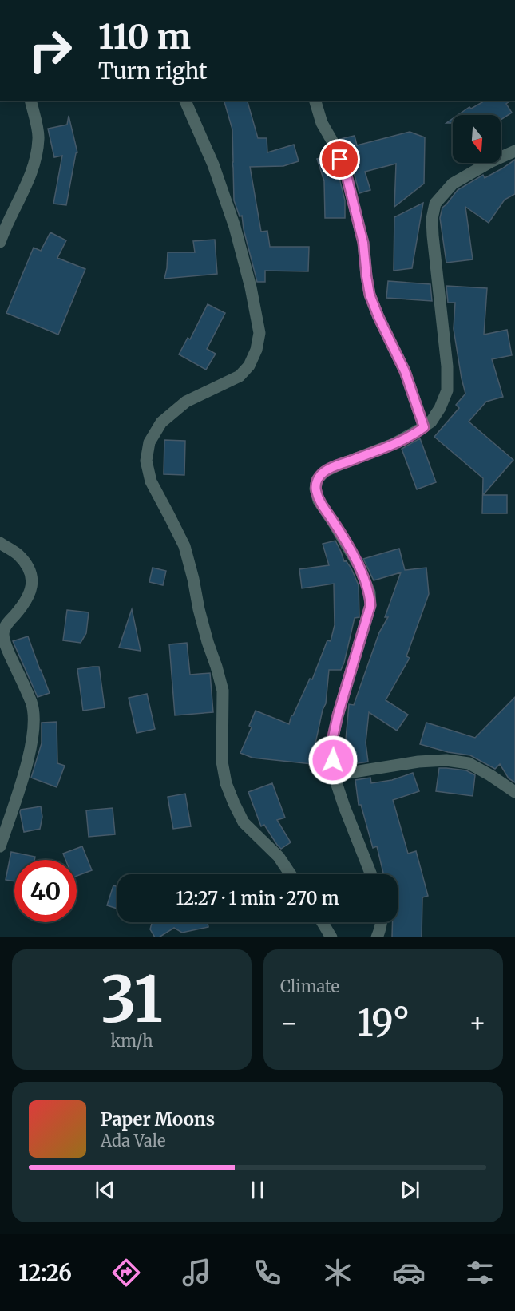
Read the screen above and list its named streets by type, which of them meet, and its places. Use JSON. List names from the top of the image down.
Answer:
{
  "north": "bottom",
  "page": {
    "turn": ["110 m", "Turn right"],
    "limit": "40",
    "trip": "12:27 · 1 min · 270 m",
    "tile": [
      ["31", "km/h"],
      "Climate"
    ],
    "heat": ["−", "19°", "+"],
    "song": ["Paper Moons", "Ada Vale"],
    "tabs": "12:26"
  }
}
